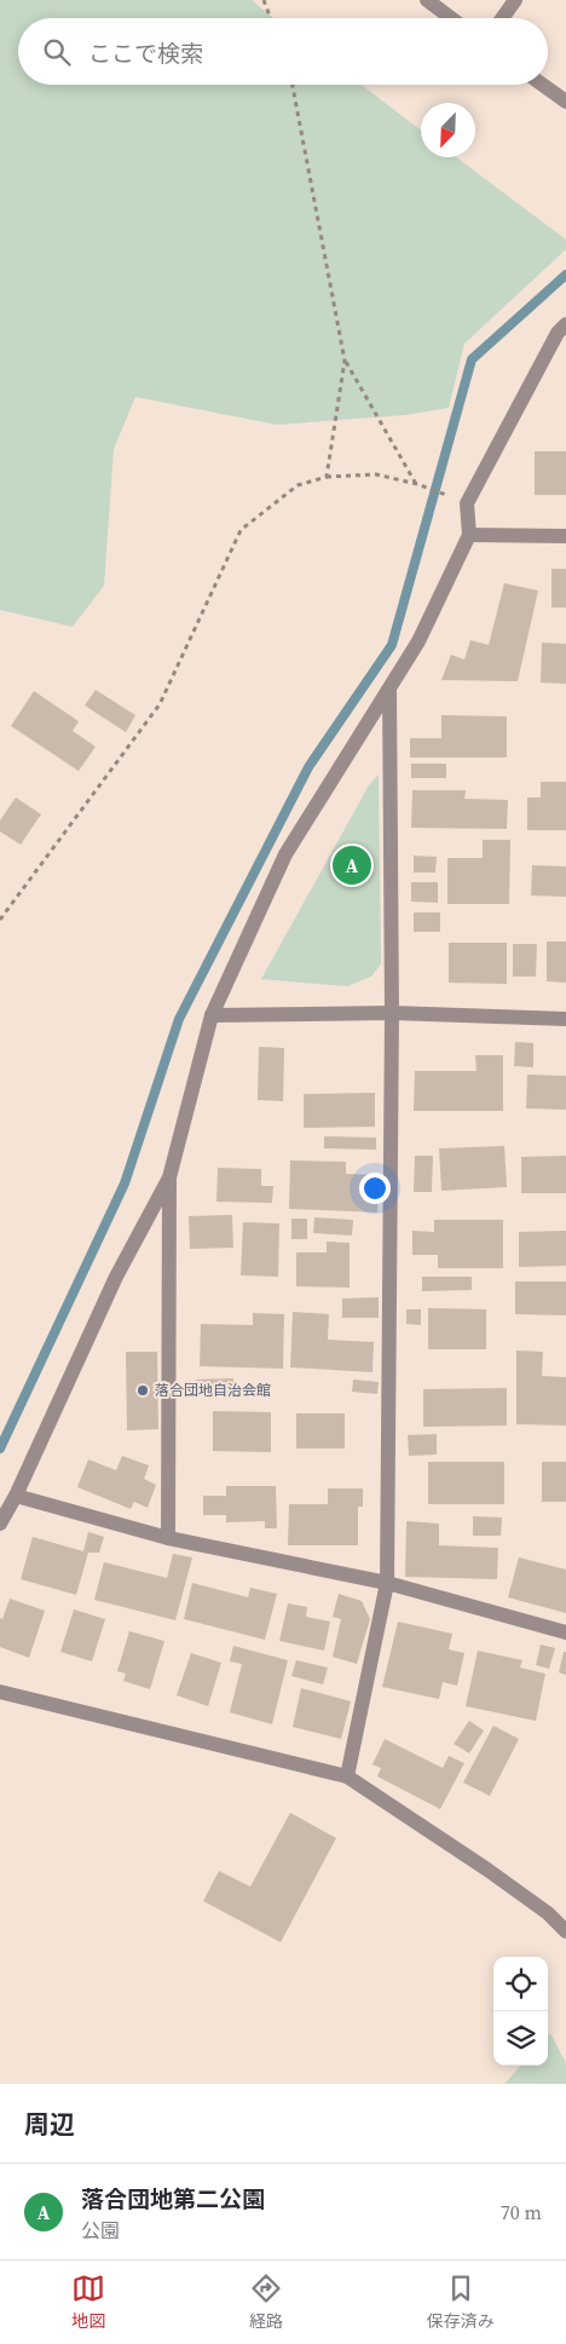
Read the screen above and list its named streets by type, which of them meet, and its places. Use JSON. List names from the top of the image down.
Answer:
{
  "places": ["落合団地自治会館"],
  "north": "bottom left",
  "page": {
    "search": "ここで検索",
    "pins": "A",
    "heading": "周辺",
    "list": [
      {
        "mark": "A",
        "name": "落合団地第二公園",
        "note": "公園",
        "value": "70 m"
      }
    ],
    "nav": ["地図", "経路", "保存済み"]
  }
}
